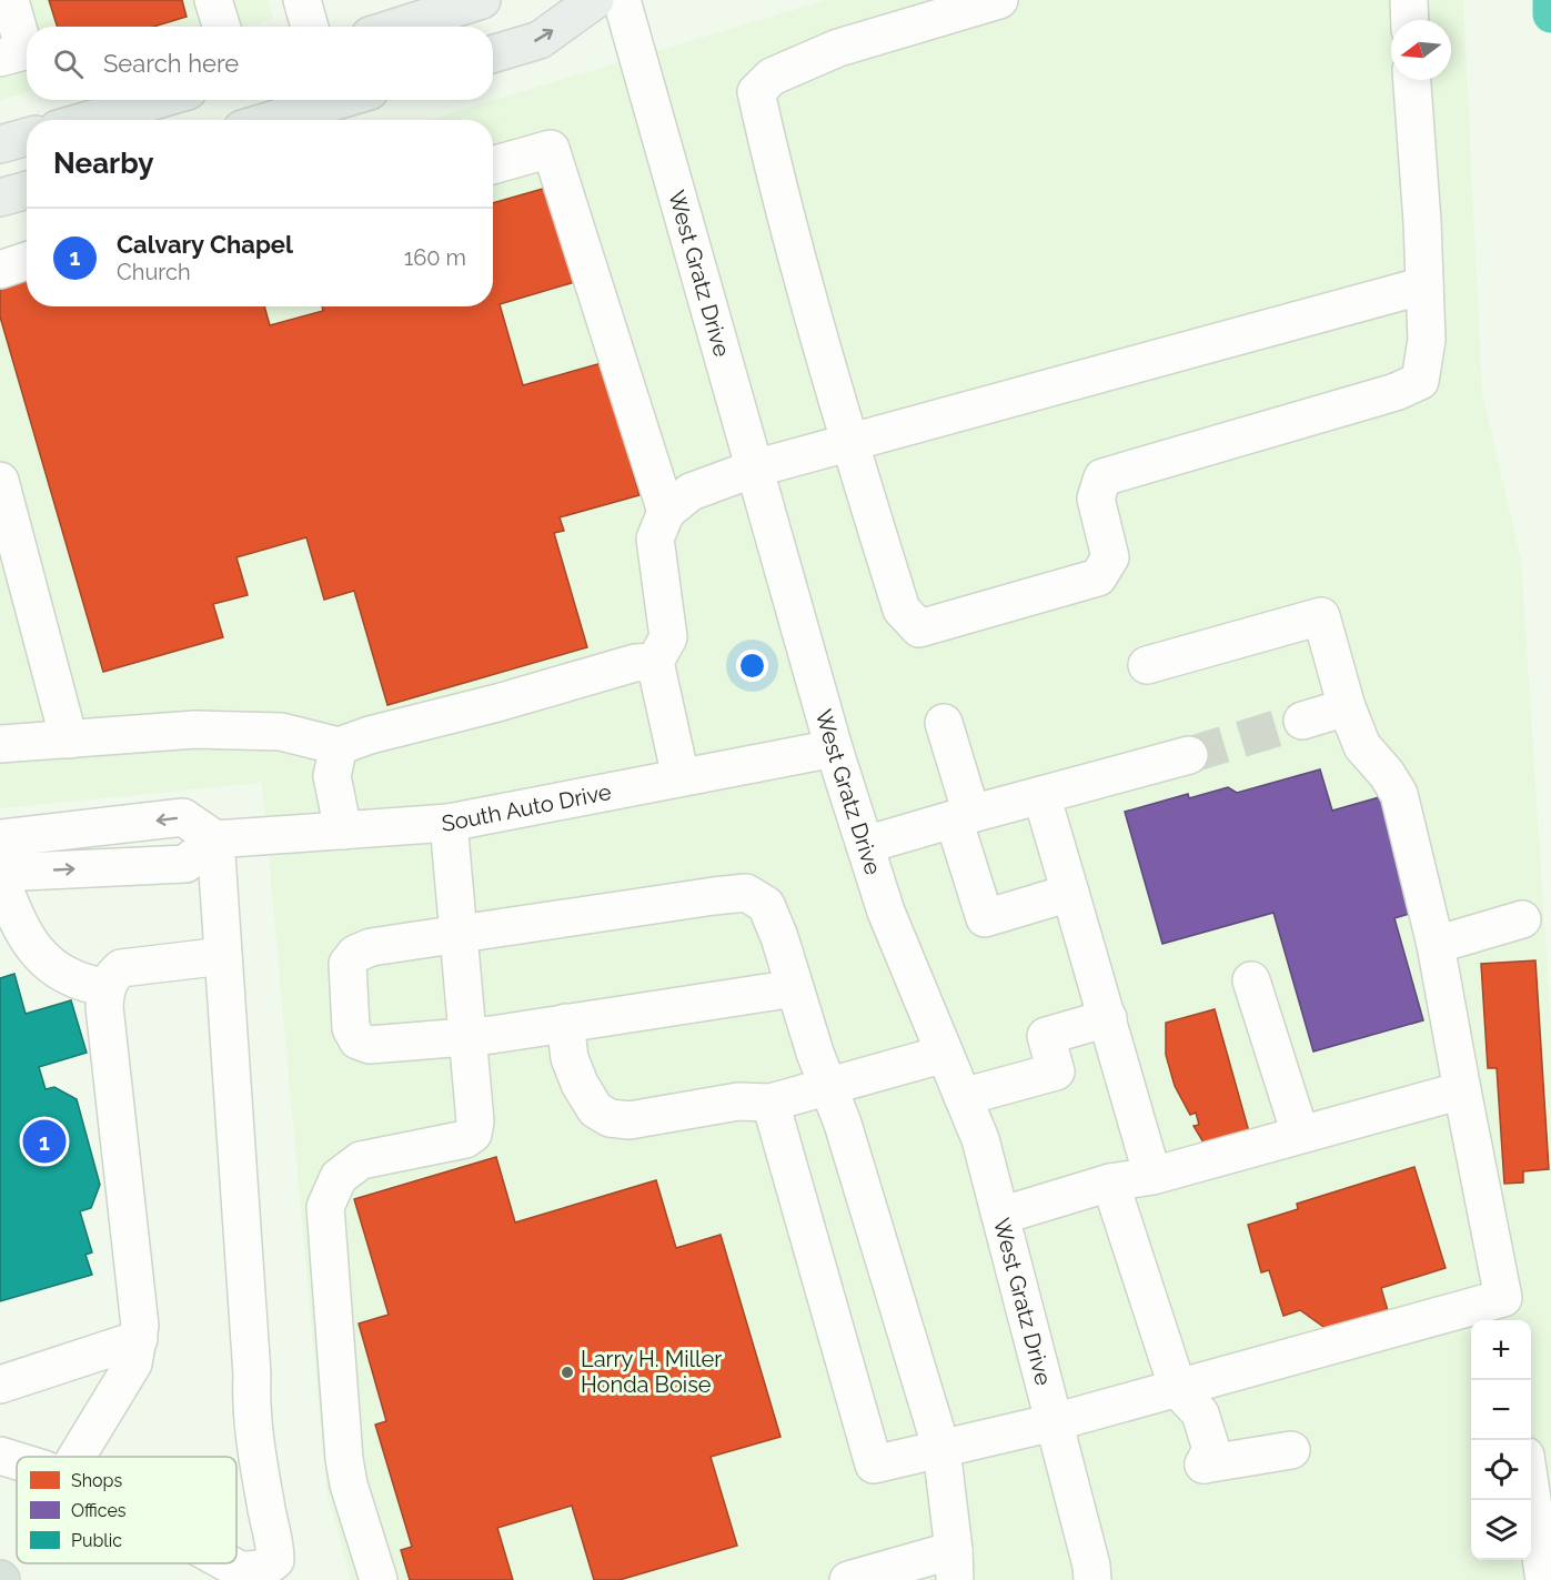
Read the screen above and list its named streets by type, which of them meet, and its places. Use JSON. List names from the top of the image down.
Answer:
{
  "streets": {
    "street": ["West Gratz Drive", "South Auto Drive"]
  },
  "crossings": [
    ["West Gratz Drive", "South Auto Drive"]
  ],
  "places": ["Larry H. Miller Honda Boise"],
  "legend": ["Shops", "Offices", "Public"],
  "north": "left",
  "page": {
    "search": "Search here",
    "heading": "Nearby",
    "list": [
      {
        "mark": "1",
        "name": "Calvary Chapel",
        "note": "Church",
        "value": "160 m"
      }
    ],
    "pins": "1",
    "map_buttons": ["+", "−"]
  }
}
